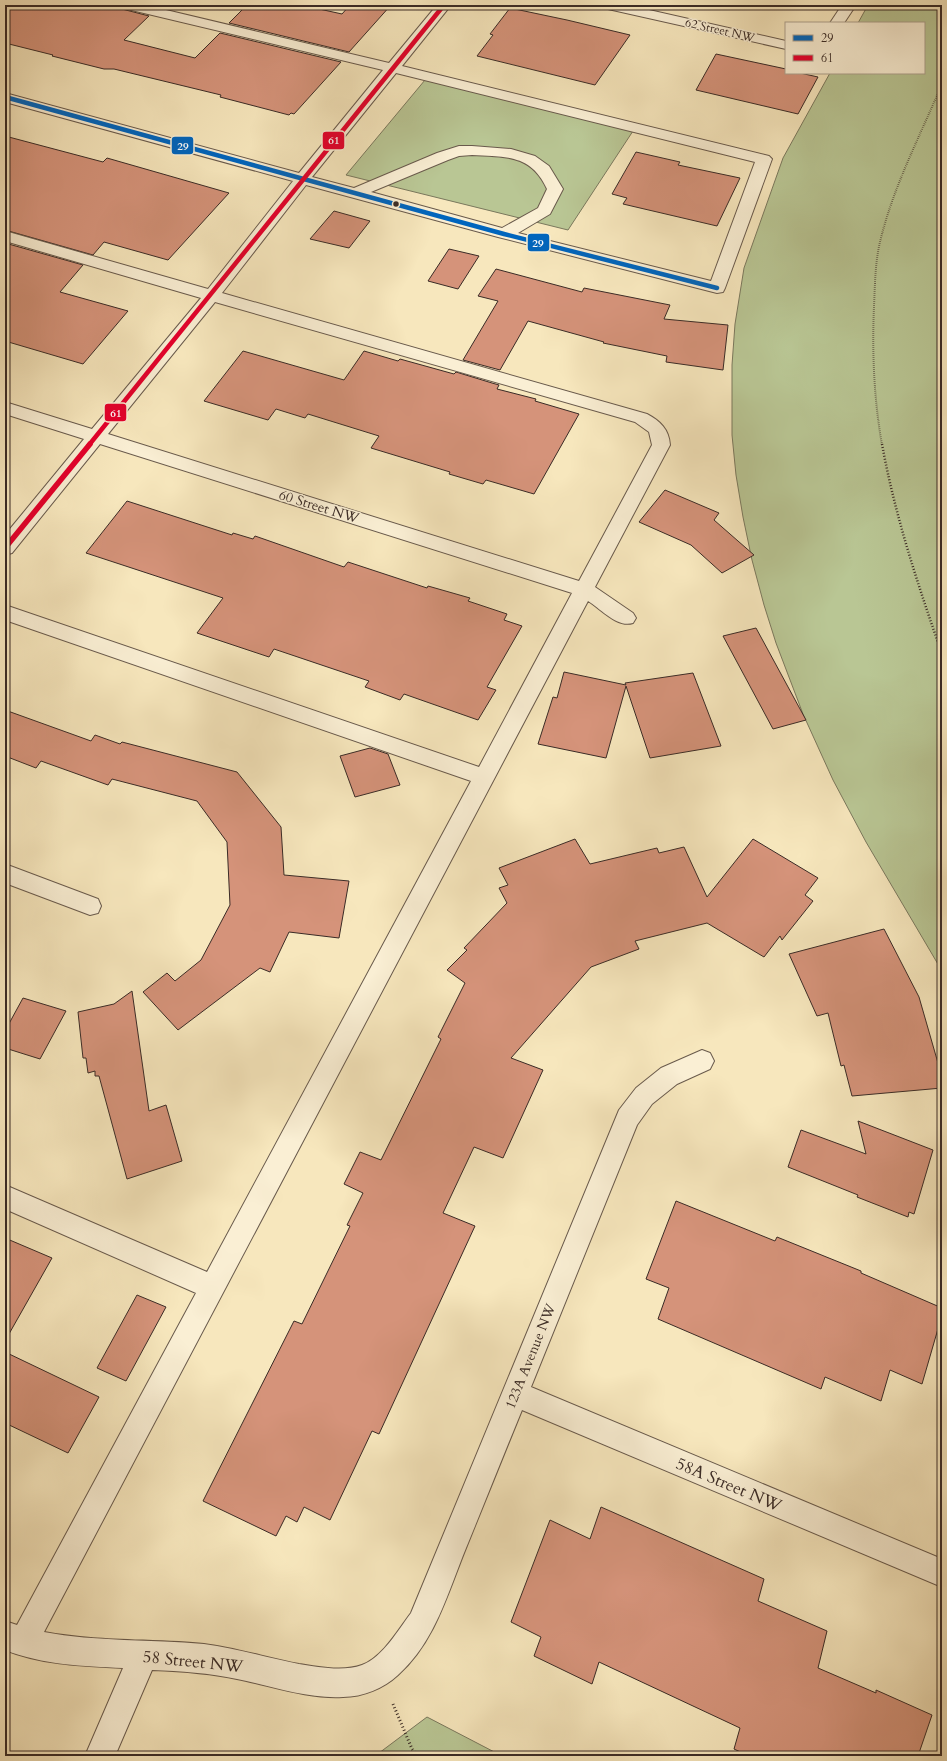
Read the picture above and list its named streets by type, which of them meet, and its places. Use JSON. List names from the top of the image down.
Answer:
{
  "streets": {
    "street": [
      "62 Street NW",
      "60 Street NW",
      "123A Avenue NW",
      "58A Street NW",
      "58 Street NW"
    ]
  },
  "crossings": [
    ["123A Avenue NW", "58A Street NW"],
    ["123A Avenue NW", "58 Street NW"]
  ],
  "lines": ["transit line 61", "transit line 29"],
  "legend": ["29", "61"]
}
